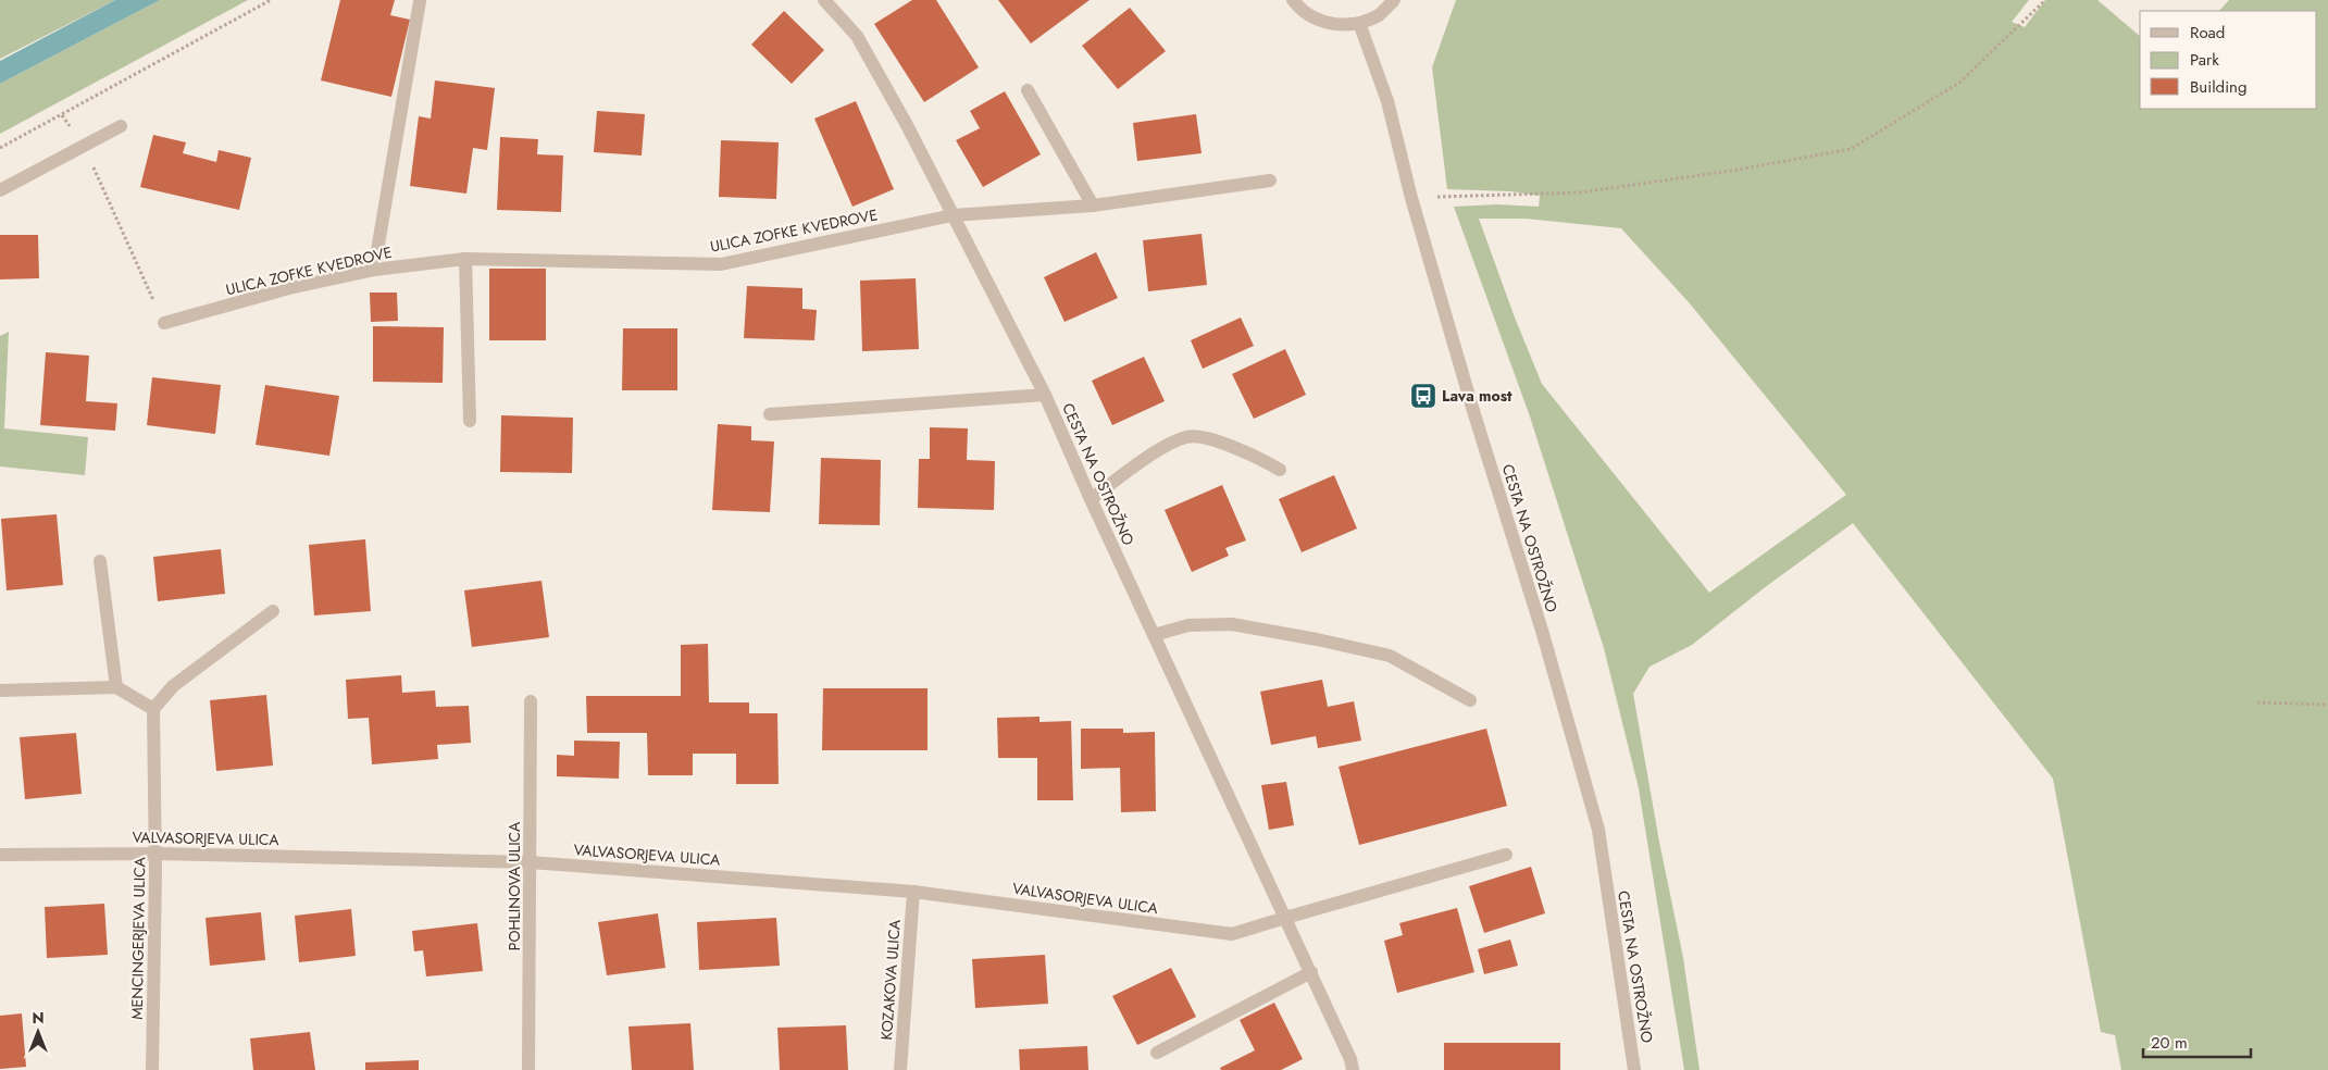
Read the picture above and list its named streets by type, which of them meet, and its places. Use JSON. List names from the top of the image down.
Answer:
{
  "streets": {
    "street": [
      "ULICA ZOFKE KVEDROVE",
      "CESTA NA OSTROŽNO",
      "VALVASORJEVA ULICA",
      "POHLINOVA ULICA",
      "MENCINGERJEVA ULICA",
      "KOZAKOVA ULICA"
    ]
  },
  "crossings": [
    ["ULICA ZOFKE KVEDROVE", "CESTA NA OSTROŽNO"],
    ["CESTA NA OSTROŽNO", "VALVASORJEVA ULICA"],
    ["VALVASORJEVA ULICA", "POHLINOVA ULICA"],
    ["VALVASORJEVA ULICA", "MENCINGERJEVA ULICA"],
    ["VALVASORJEVA ULICA", "KOZAKOVA ULICA"]
  ],
  "places": {
    "bus stop": ["Lava most"]
  },
  "legend": ["Road", "Park", "Building"],
  "scale_bar": "20 m",
  "north": "top"
}
